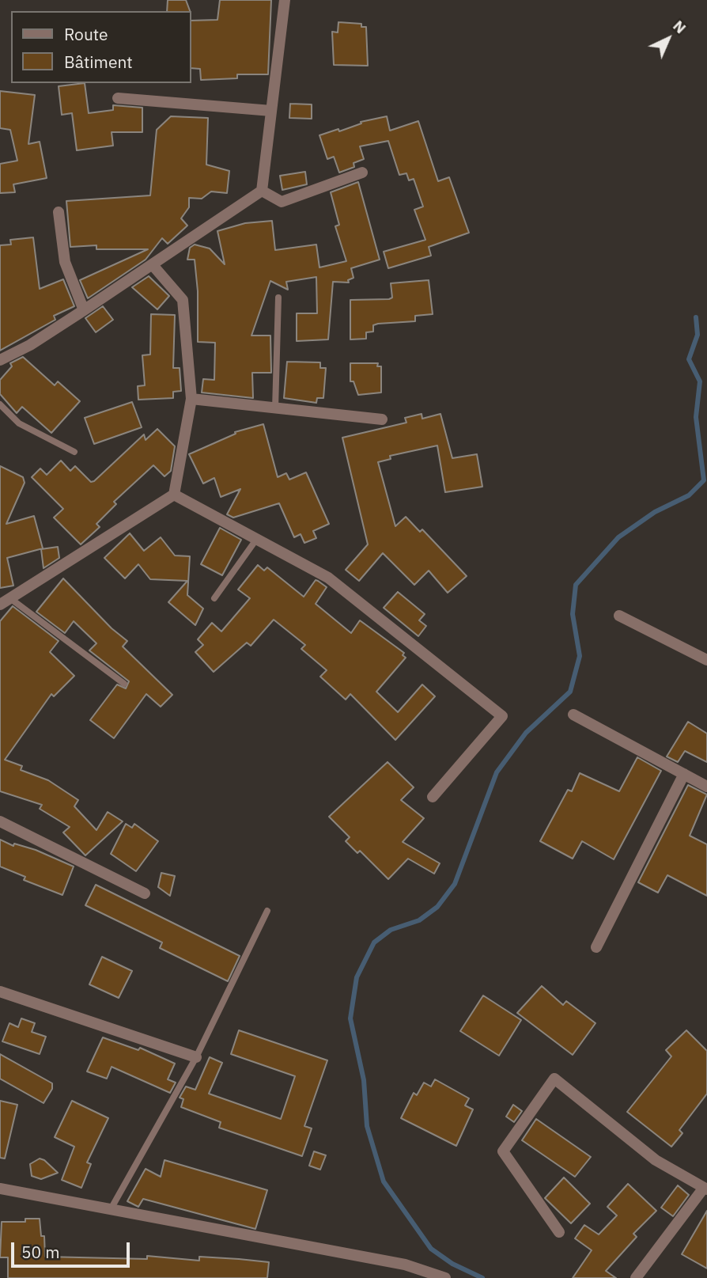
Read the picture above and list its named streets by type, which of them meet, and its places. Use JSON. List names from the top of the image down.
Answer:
{
  "legend": ["Route", "Bâtiment"],
  "scale_bar": "50 m",
  "north": "top right"
}
